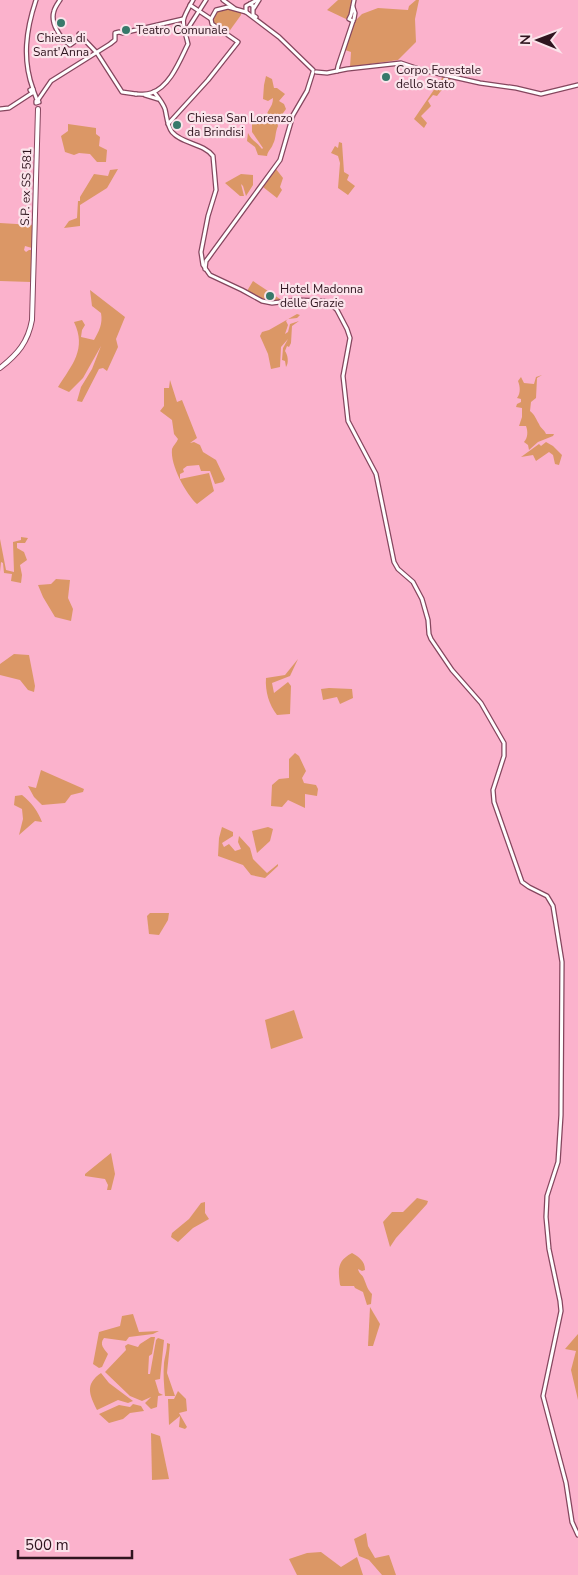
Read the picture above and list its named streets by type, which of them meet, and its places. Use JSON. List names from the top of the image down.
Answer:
{
  "streets": {
    "main road": ["S.P. ex SS 581"]
  },
  "places": [
    "Chiesa di Sant'Anna",
    "Teatro Comunale",
    "Corpo Forestale dello Stato",
    "Chiesa San Lorenzo da Brindisi",
    "Hotel Madonna delle Grazie"
  ],
  "scale_bar": "500 m",
  "north": "left"
}
